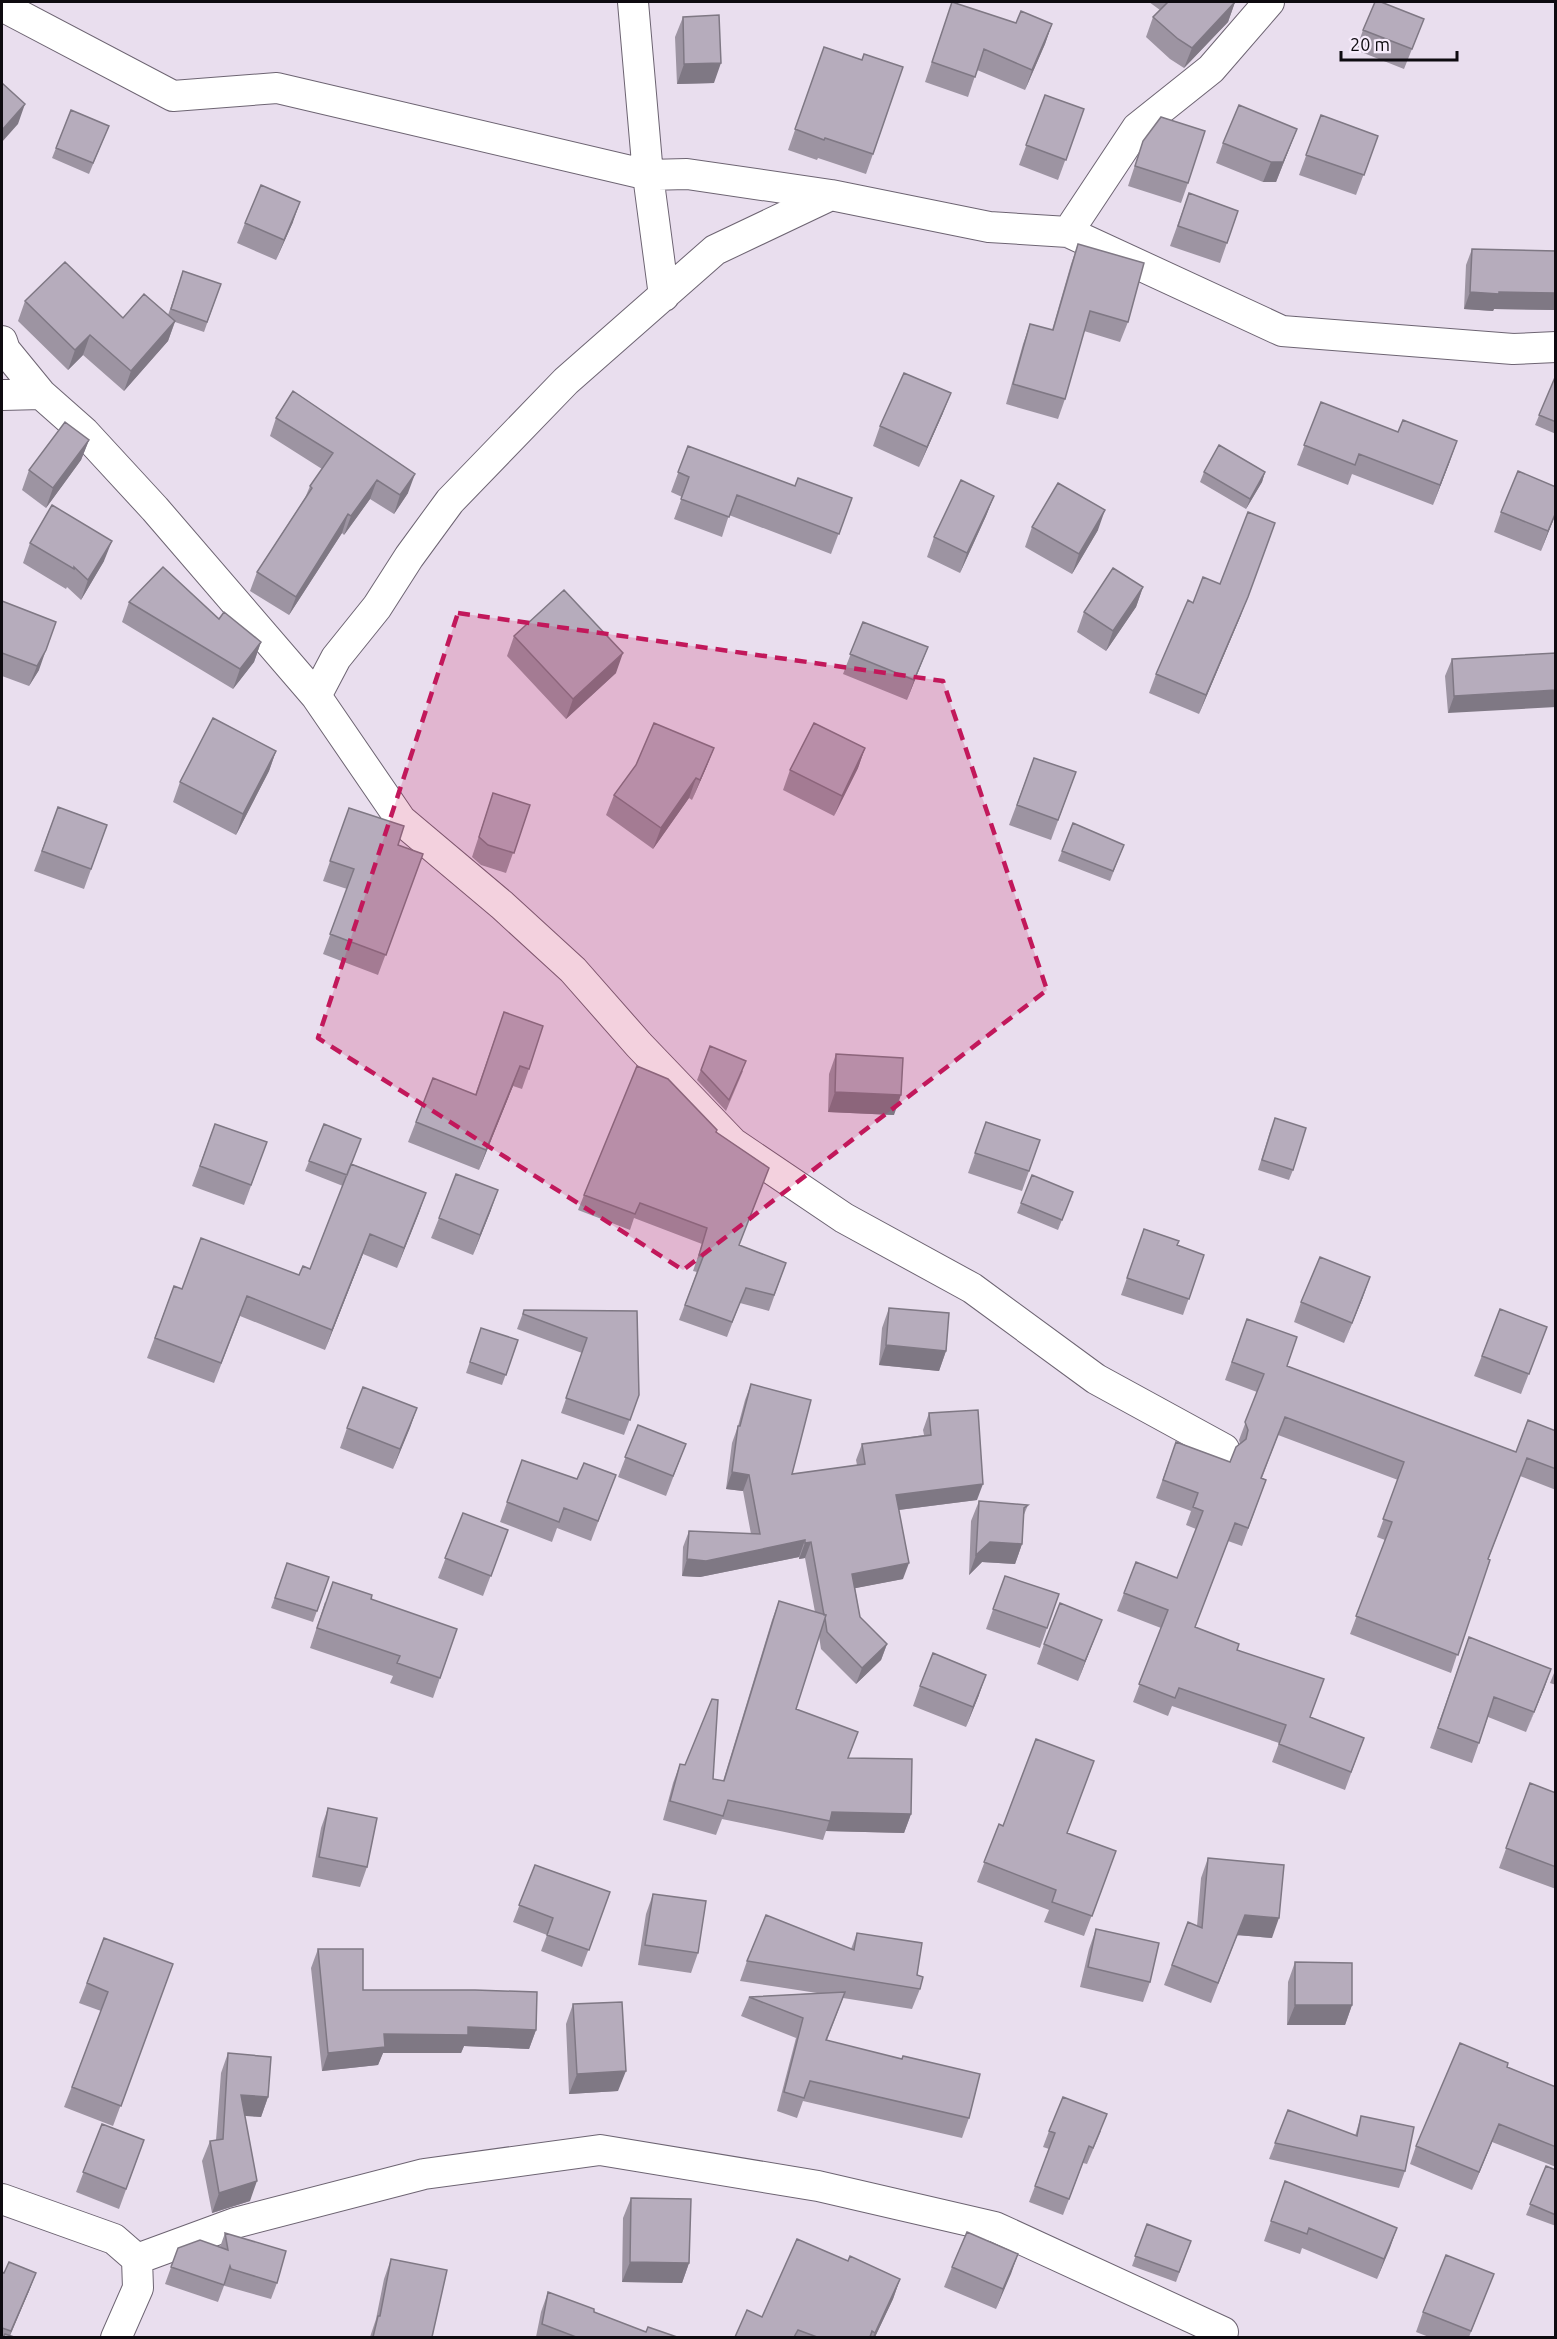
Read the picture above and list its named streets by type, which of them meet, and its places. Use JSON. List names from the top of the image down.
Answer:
{
  "scale_bar": "20 m"
}
